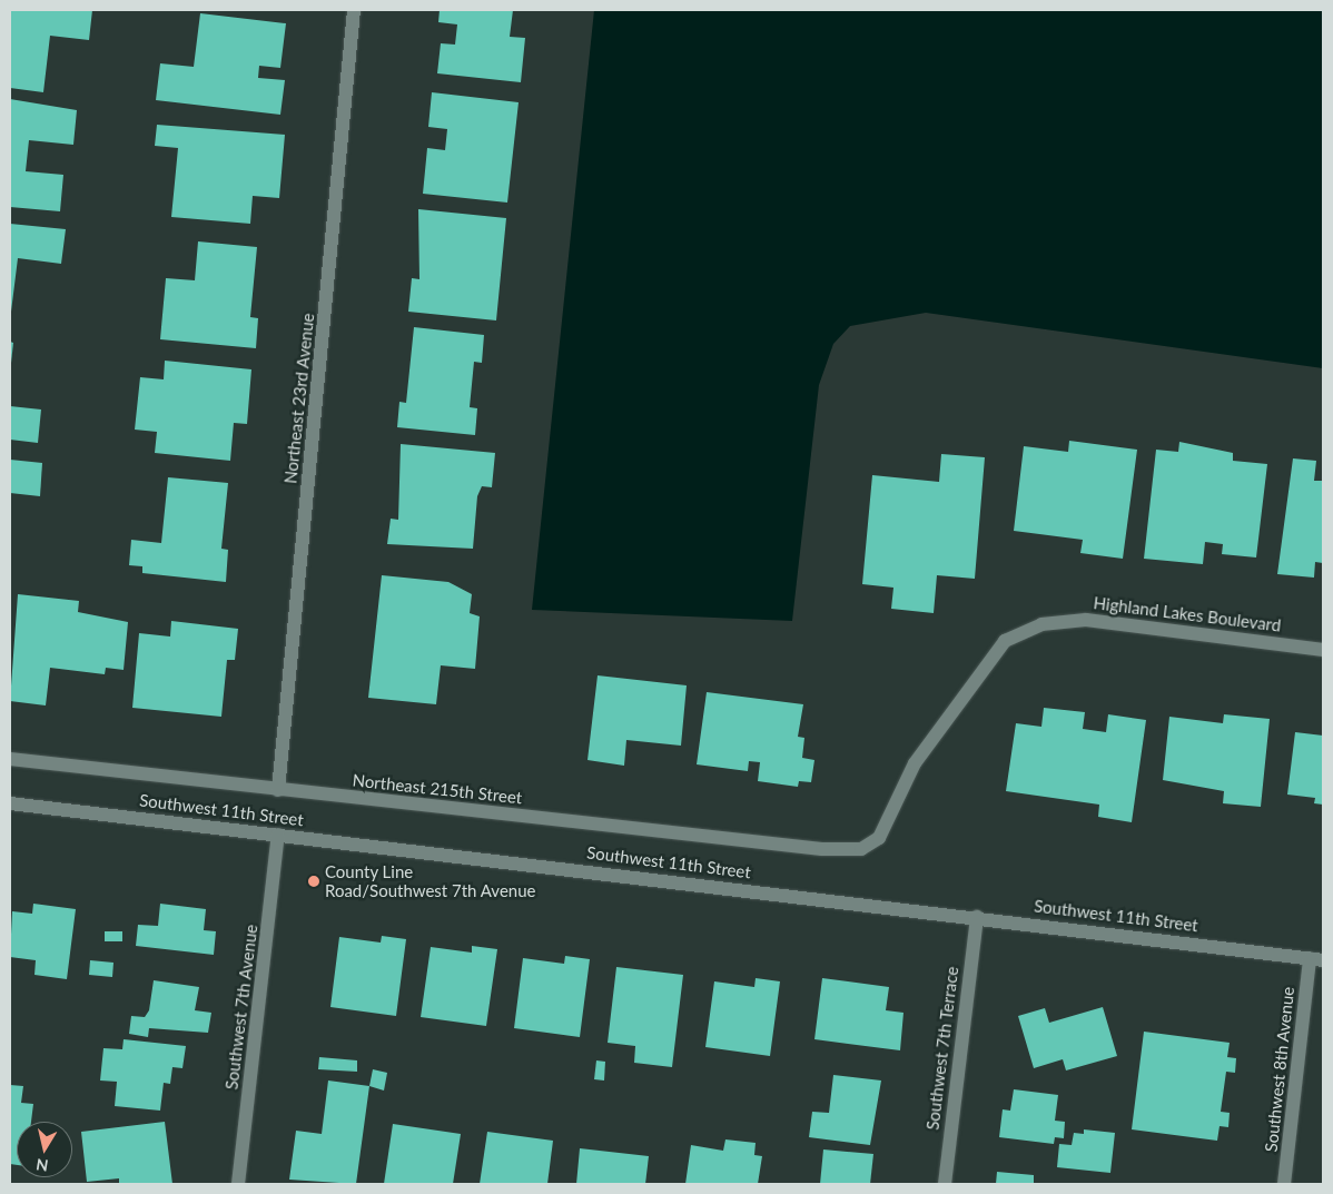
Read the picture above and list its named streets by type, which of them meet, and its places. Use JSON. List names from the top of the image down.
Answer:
{
  "streets": {
    "street": [
      "Northeast 23rd Avenue",
      "Highland Lakes Boulevard",
      "Northeast 215th Street",
      "Southwest 11th Street",
      "Southwest 7th Avenue",
      "Southwest 7th Terrace",
      "Southwest 8th Avenue"
    ]
  },
  "crossings": [
    ["Northeast 23rd Avenue", "Northeast 215th Street"],
    ["Highland Lakes Boulevard", "Northeast 215th Street"],
    ["Southwest 11th Street", "Southwest 7th Avenue"],
    ["Southwest 11th Street", "Southwest 7th Terrace"],
    ["Southwest 11th Street", "Southwest 8th Avenue"]
  ],
  "places": ["County Line Road/Southwest 7th Avenue"],
  "north": "bottom"
}
